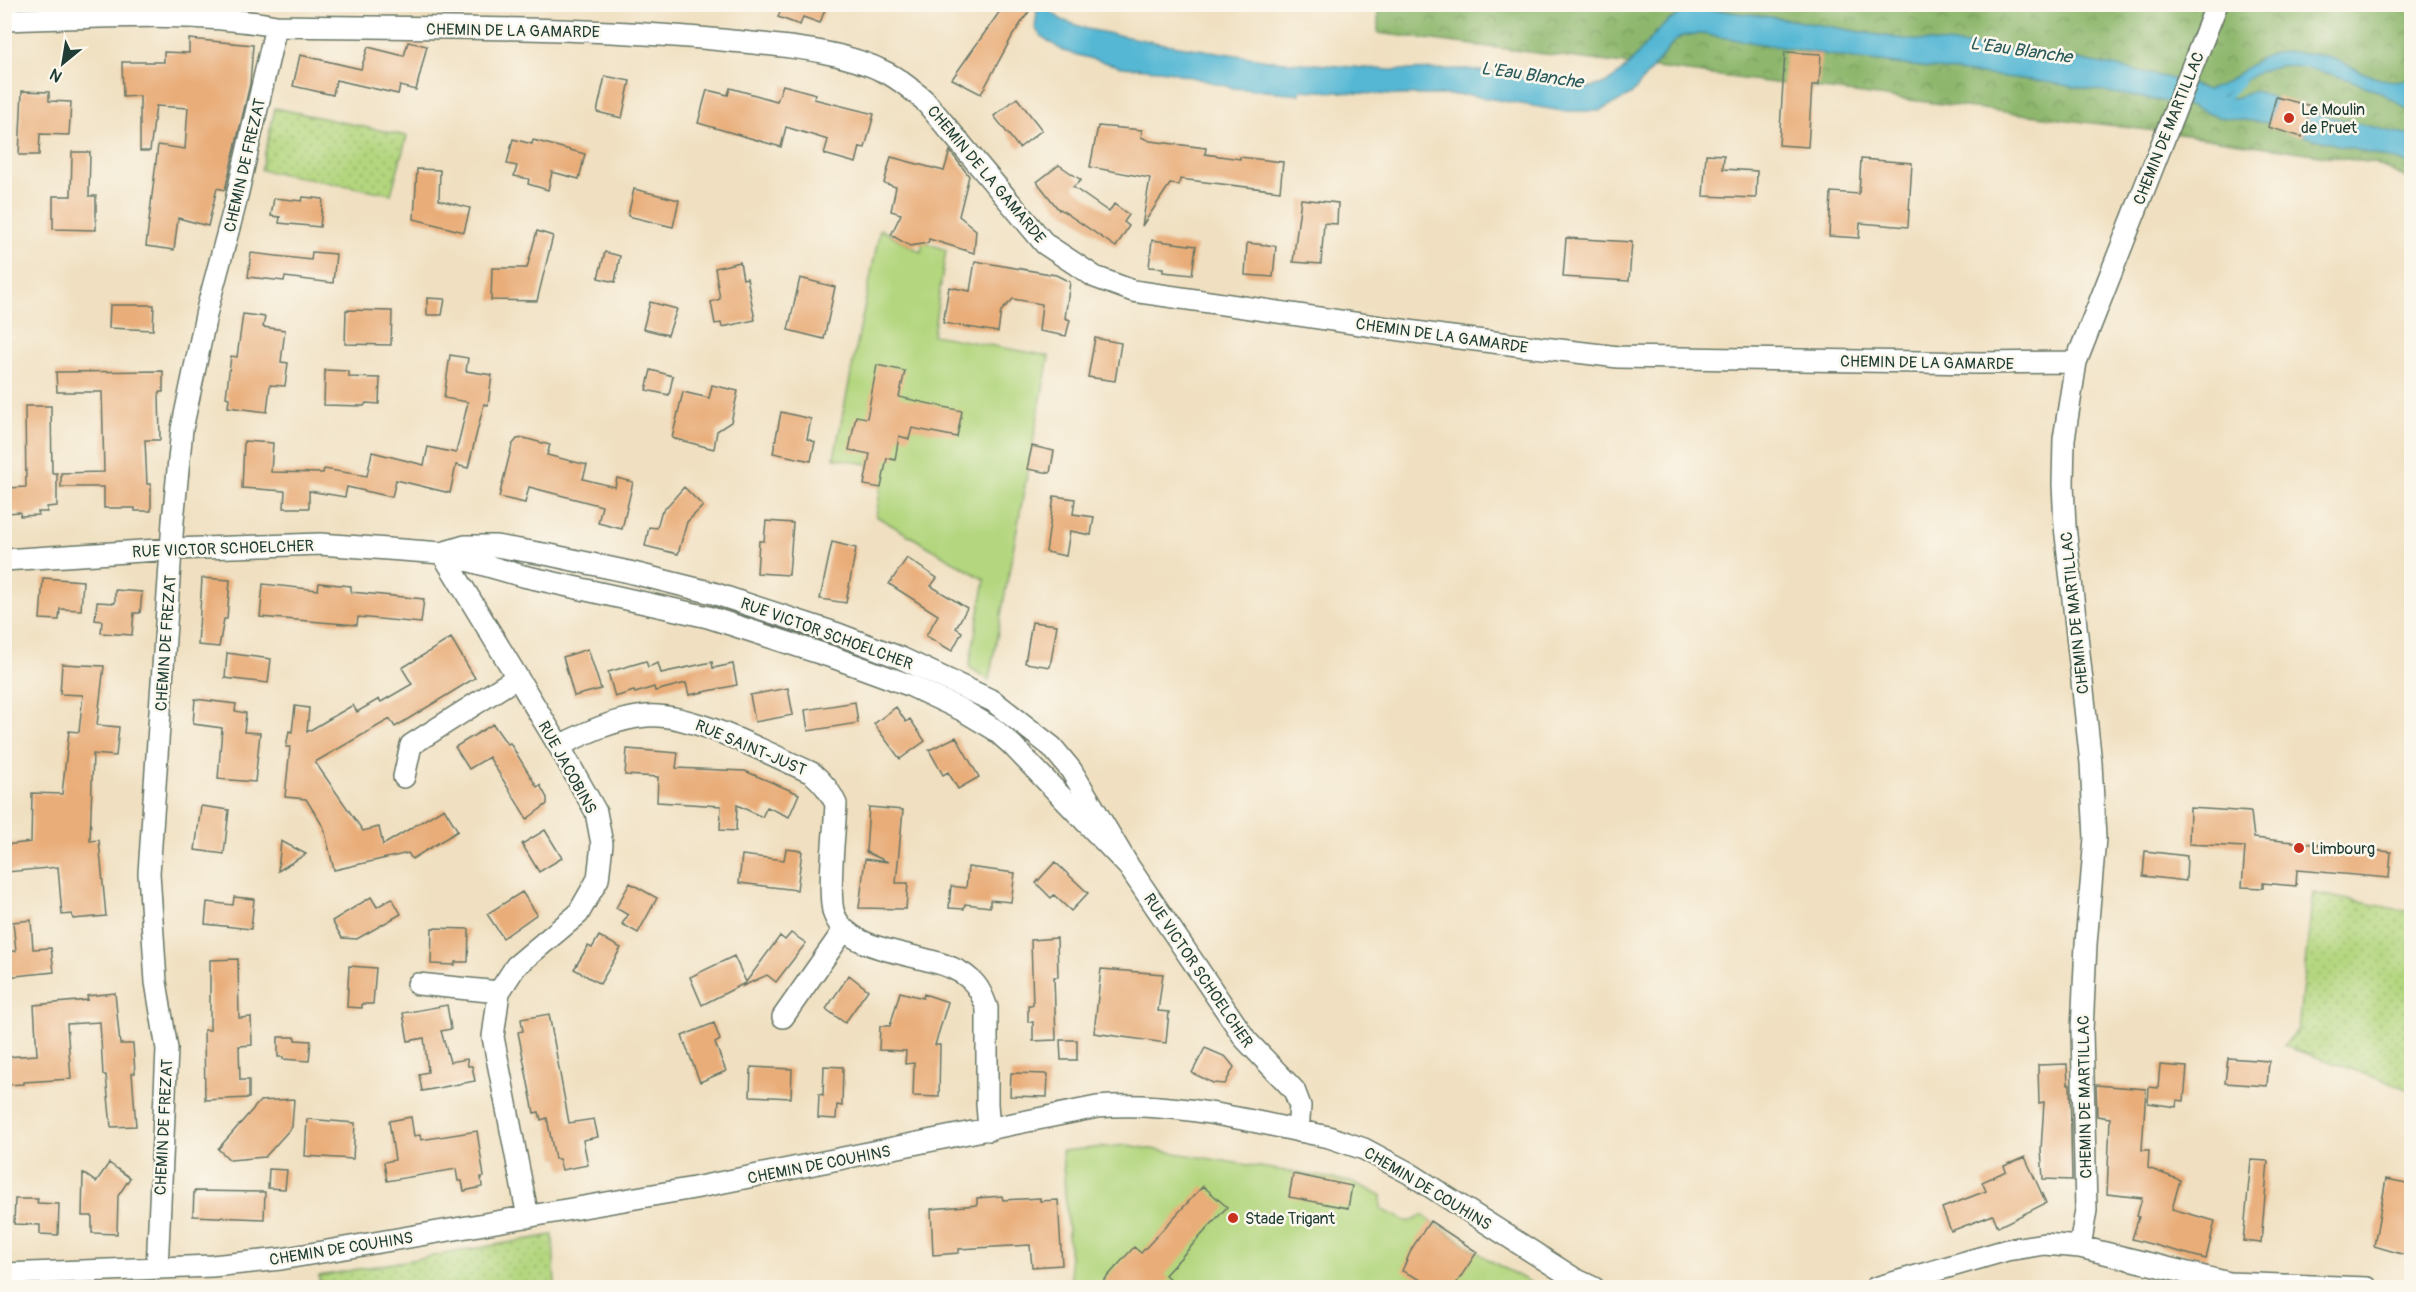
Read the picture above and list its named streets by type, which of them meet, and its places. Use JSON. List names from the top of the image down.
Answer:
{
  "streets": {
    "street": [
      "CHEMIN DE LA GAMARDE",
      "CHEMIN DE MARTILLAC",
      "CHEMIN DE FREZAT",
      "RUE VICTOR SCHOELCHER",
      "RUE SAINT-JUST",
      "RUE JACOBINS",
      "CHEMIN DE COUHINS"
    ]
  },
  "crossings": [
    ["CHEMIN DE LA GAMARDE", "CHEMIN DE MARTILLAC"],
    ["CHEMIN DE LA GAMARDE", "CHEMIN DE FREZAT"],
    ["CHEMIN DE FREZAT", "RUE VICTOR SCHOELCHER"],
    ["CHEMIN DE FREZAT", "CHEMIN DE COUHINS"],
    ["RUE VICTOR SCHOELCHER", "RUE JACOBINS"],
    ["RUE VICTOR SCHOELCHER", "CHEMIN DE COUHINS"],
    ["RUE SAINT-JUST", "RUE JACOBINS"],
    ["RUE JACOBINS", "CHEMIN DE COUHINS"]
  ],
  "water": ["L'Eau Blanche"],
  "places": ["Le Moulin de Pruet", "Limbourg", "Stade Trigant"],
  "north": "bottom left"
}
